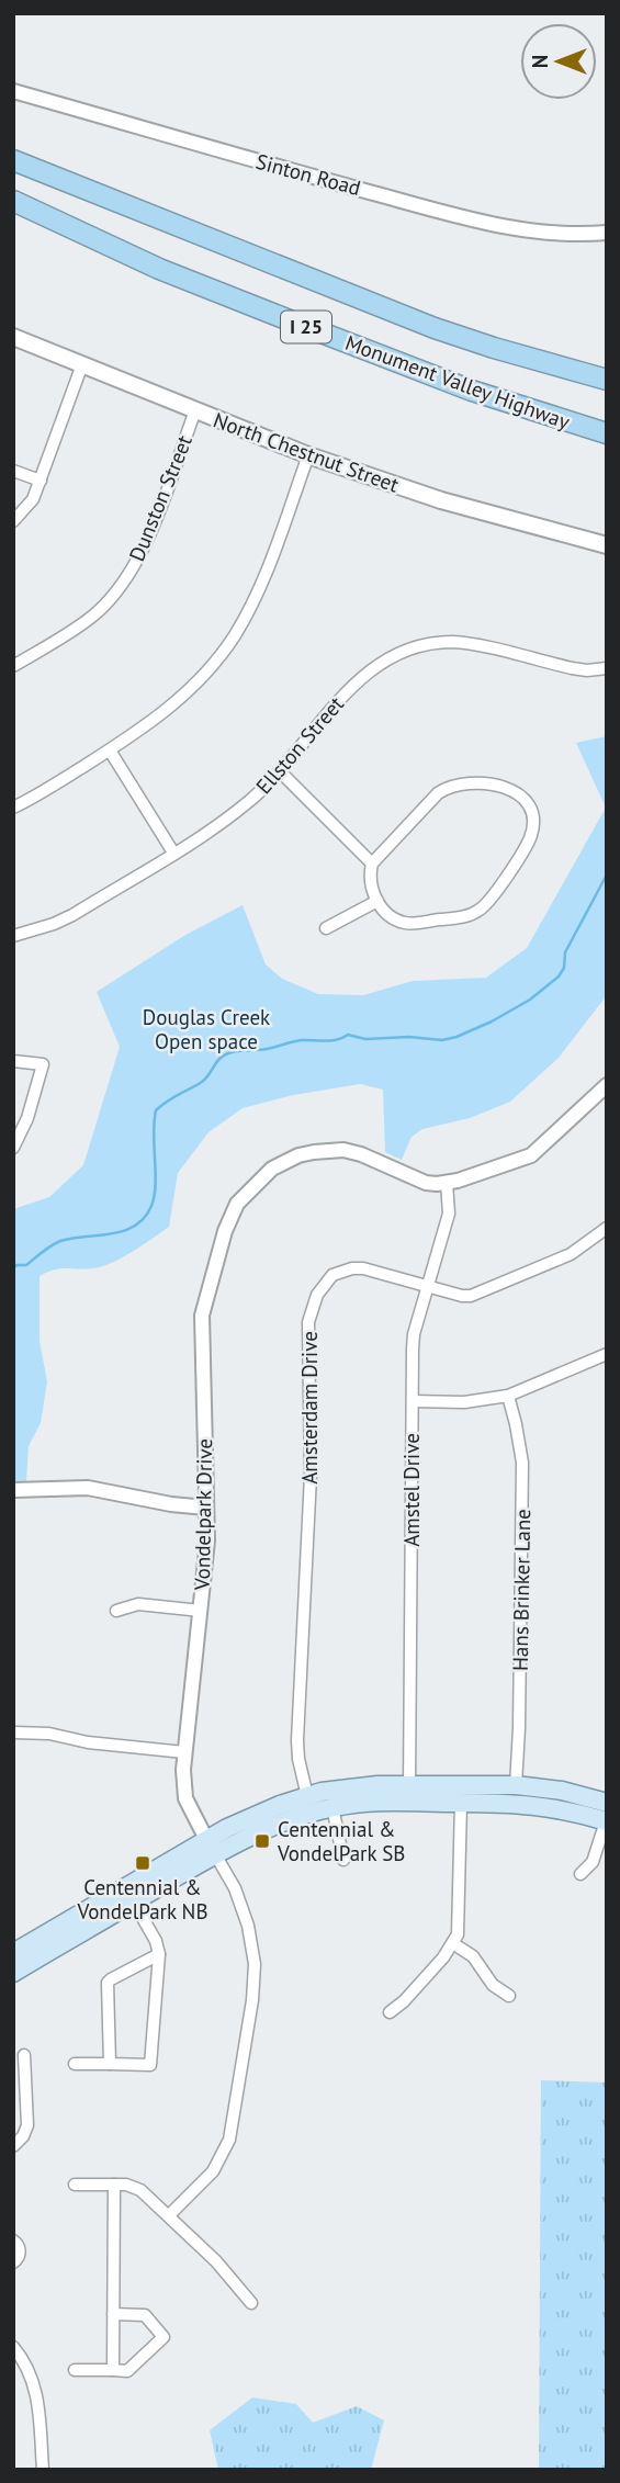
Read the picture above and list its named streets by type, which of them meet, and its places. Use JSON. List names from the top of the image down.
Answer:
{
  "streets": {
    "highway": ["I 25", "Monument Valley Highway"],
    "main road": ["North Chestnut Street"],
    "street": [
      "Sinton Road",
      "Dunston Street",
      "Ellston Street",
      "Amsterdam Drive",
      "Amstel Drive",
      "Vondelpark Drive",
      "Hans Brinker Lane"
    ]
  },
  "crossings": [
    ["North Chestnut Street", "Dunston Street"],
    ["Amsterdam Drive", "Amstel Drive"],
    ["Amstel Drive", "Vondelpark Drive"]
  ],
  "parks": ["Douglas Creek Open space"],
  "places": {
    "transit": ["Centennial & VondelPark SB", "Centennial & VondelPark NB"]
  },
  "north": "left"
}
